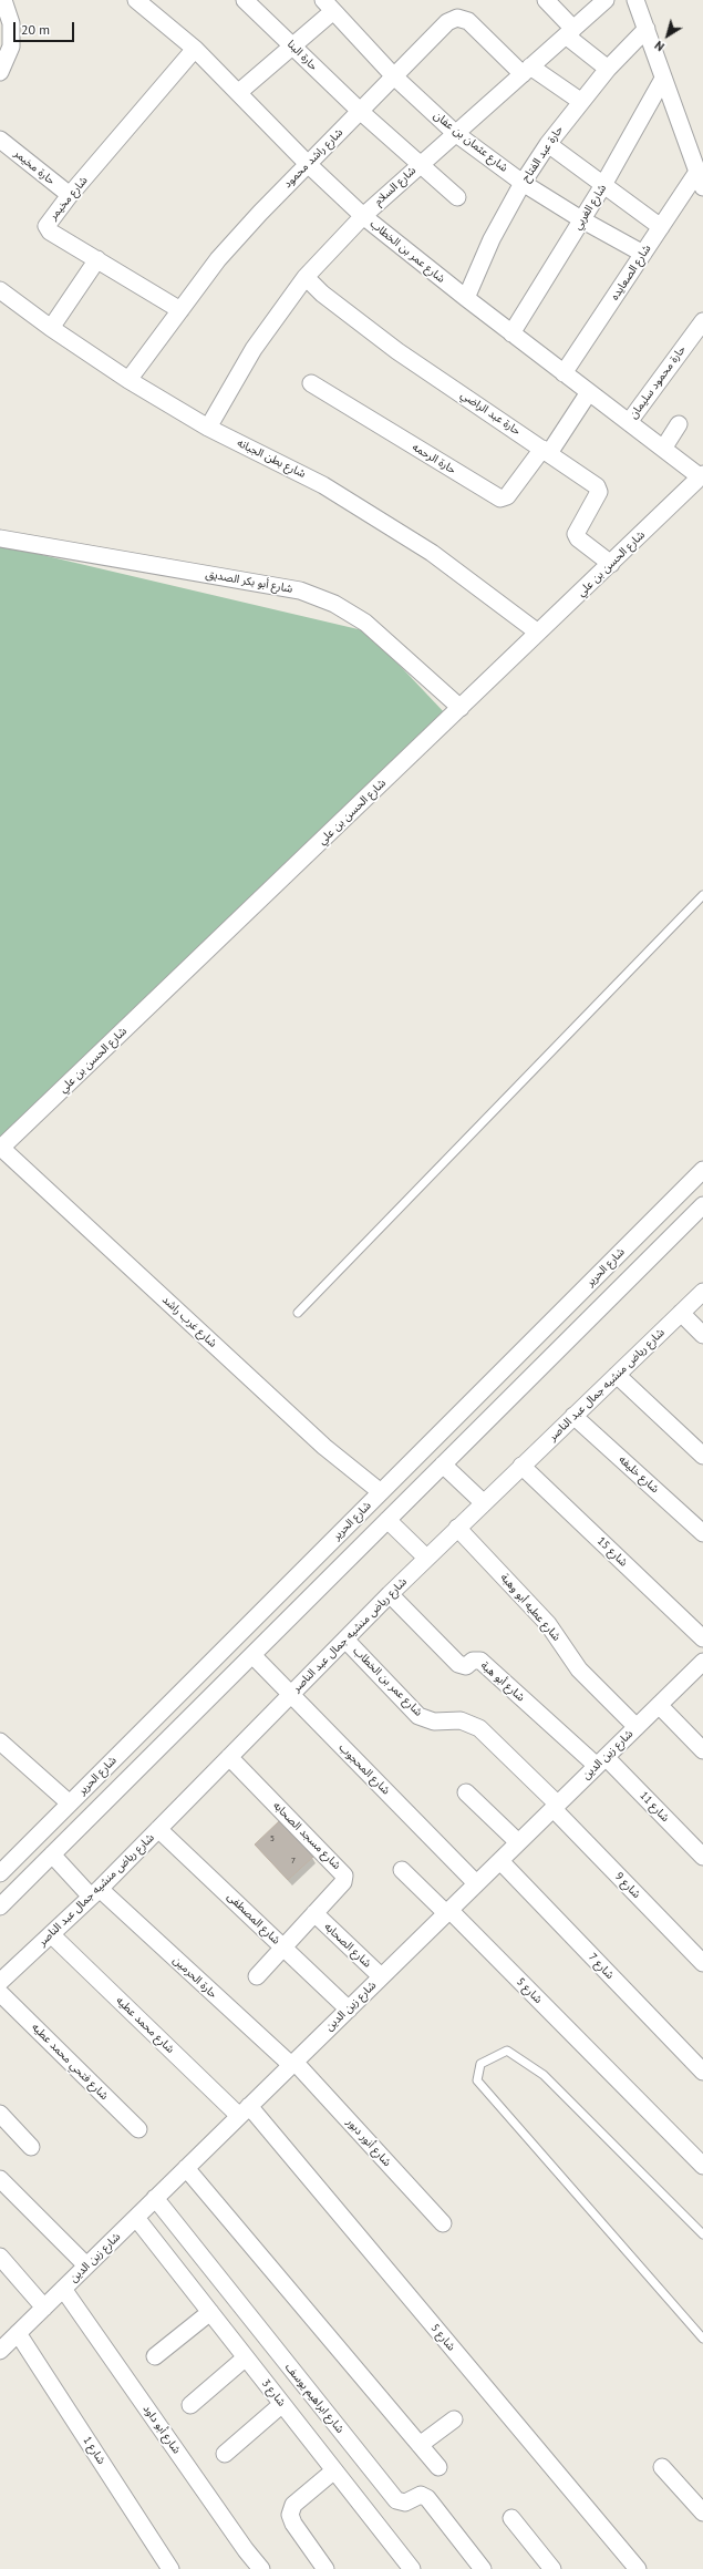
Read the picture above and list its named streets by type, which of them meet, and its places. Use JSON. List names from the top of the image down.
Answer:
{
  "streets": {
    "street": [
      "حارة البنا",
      "شارع عثمان بن عفان",
      "حارة عبد الفتاح",
      "شارع راشد محمود",
      "حارة مخيمر",
      "شارع السلام",
      "شارع مخيمر",
      "شارع الغربي",
      "شارع عمر بن الخطاب",
      "شارع الصعايده",
      "حارة محمود سليمان",
      "حارة عبد الراضي",
      "شارع بطن الجبانه",
      "حارة الرحمه",
      "شارع الحسن بن علي",
      "شارع أبو بكر الصديق",
      "شارع الحرير",
      "شارع غرب راشد",
      "شارع رياض منشيه جمال عبد الناصر",
      "شارع خليفه",
      "شارع 15",
      "شارع عطيه أبو وهبة",
      "شارع أبو هبة",
      "شارع زين الدين",
      "شارع المحجوب",
      "شارع 11",
      "شارع مسجد الصحابه",
      "شارع 9",
      "شارع المصطفى",
      "شارع الصحابه",
      "شارع 7",
      "حارة الحرمين",
      "شارع 5",
      "شارع محمد عطيه",
      "شارع فتحي محمد عطيه",
      "شارع أنور دبور",
      "شارع 3",
      "شارع ابراهيم يوسف",
      "شارع أبو داود",
      "شارع 1"
    ]
  },
  "crossings": [
    ["حارة البنا", "شارع راشد محمود"],
    ["حارة البنا", "شارع السلام"],
    ["شارع عثمان بن عفان", "حارة عبد الفتاح"],
    ["شارع عثمان بن عفان", "شارع راشد محمود"],
    ["شارع عثمان بن عفان", "شارع السلام"],
    ["شارع عثمان بن عفان", "شارع الغربي"],
    ["شارع عثمان بن عفان", "شارع الصعايده"],
    ["حارة عبد الفتاح", "شارع راشد محمود"],
    ["حارة عبد الفتاح", "شارع عمر بن الخطاب"],
    ["شارع راشد محمود", "شارع السلام"],
    ["شارع راشد محمود", "شارع مخيمر"],
    ["شارع راشد محمود", "شارع عمر بن الخطاب"],
    ["شارع راشد محمود", "شارع بطن الجبانه"],
    ["حارة مخيمر", "شارع مخيمر"],
    ["شارع السلام", "شارع عمر بن الخطاب"],
    ["شارع السلام", "حارة عبد الراضي"],
    ["شارع السلام", "شارع بطن الجبانه"],
    ["شارع مخيمر", "شارع عمر بن الخطاب"],
    ["شارع الغربي", "شارع عمر بن الخطاب"],
    ["شارع عمر بن الخطاب", "شارع الصعايده"],
    ["شارع عمر بن الخطاب", "حارة محمود سليمان"],
    ["شارع عمر بن الخطاب", "حارة الرحمه"],
    ["شارع عمر بن الخطاب", "شارع الحسن بن علي"],
    ["شارع عمر بن الخطاب", "شارع رياض منشيه جمال عبد الناصر"],
    ["شارع عمر بن الخطاب", "شارع زين الدين"],
    ["شارع عمر بن الخطاب", "شارع 9"],
    ["حارة عبد الراضي", "حارة الرحمه"],
    ["حارة عبد الراضي", "شارع الحسن بن علي"],
    ["شارع بطن الجبانه", "شارع الحسن بن علي"],
    ["شارع الحسن بن علي", "شارع أبو بكر الصديق"],
    ["شارع الحسن بن علي", "شارع غرب راشد"],
    ["شارع الحرير", "شارع غرب راشد"],
    ["شارع رياض منشيه جمال عبد الناصر", "شارع خليفه"],
    ["شارع رياض منشيه جمال عبد الناصر", "شارع 15"],
    ["شارع رياض منشيه جمال عبد الناصر", "شارع عطيه أبو وهبة"],
    ["شارع رياض منشيه جمال عبد الناصر", "شارع أبو هبة"],
    ["شارع رياض منشيه جمال عبد الناصر", "شارع المحجوب"],
    ["شارع رياض منشيه جمال عبد الناصر", "شارع مسجد الصحابه"],
    ["شارع رياض منشيه جمال عبد الناصر", "شارع المصطفى"],
    ["شارع رياض منشيه جمال عبد الناصر", "حارة الحرمين"],
    ["شارع رياض منشيه جمال عبد الناصر", "شارع محمد عطيه"],
    ["شارع عطيه أبو وهبة", "شارع زين الدين"],
    ["شارع أبو هبة", "شارع زين الدين"],
    ["شارع أبو هبة", "شارع 11"],
    ["شارع زين الدين", "شارع المحجوب"],
    ["شارع زين الدين", "شارع 11"],
    ["شارع زين الدين", "شارع 9"],
    ["شارع زين الدين", "شارع المصطفى"],
    ["شارع زين الدين", "شارع الصحابه"],
    ["شارع زين الدين", "شارع 7"],
    ["شارع زين الدين", "حارة الحرمين"],
    ["شارع زين الدين", "شارع 5"],
    ["شارع زين الدين", "شارع محمد عطيه"],
    ["شارع زين الدين", "شارع أنور دبور"],
    ["شارع زين الدين", "شارع 3"],
    ["شارع زين الدين", "شارع ابراهيم يوسف"],
    ["شارع زين الدين", "شارع أبو داود"],
    ["شارع زين الدين", "شارع 1"],
    ["شارع مسجد الصحابه", "شارع المصطفى"],
    ["شارع مسجد الصحابه", "شارع الصحابه"],
    ["حارة الحرمين", "شارع أنور دبور"],
    ["شارع 5", "شارع محمد عطيه"]
  ],
  "house_numbers": ["5", "7"],
  "scale_bar": "20 m",
  "north": "bottom left"
}
